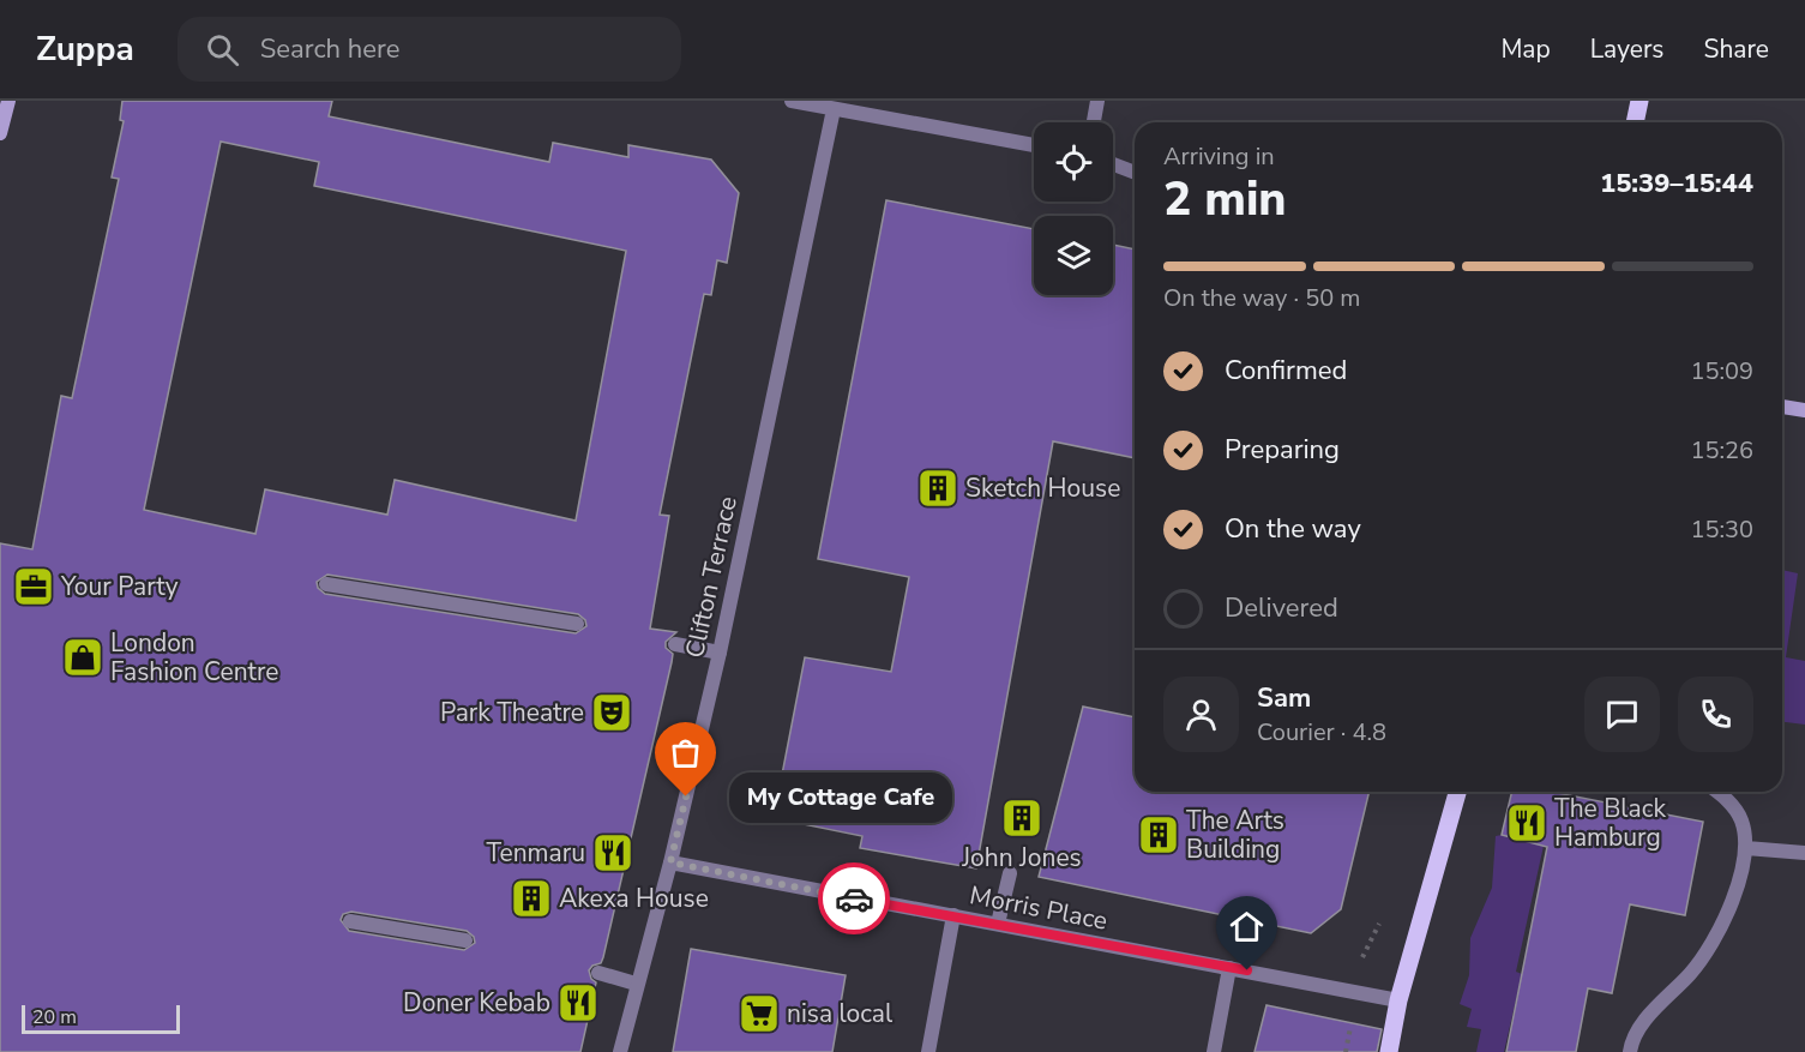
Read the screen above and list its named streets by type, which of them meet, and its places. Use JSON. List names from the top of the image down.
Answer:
{
  "streets": {
    "street": ["Clifton Terrace", "Morris Place"]
  },
  "crossings": [
    ["Clifton Terrace", "Morris Place"]
  ],
  "places": {
    "building": [
      "Sketch House",
      "John Jones",
      "The Arts Building",
      "Akexa House"
    ],
    "office": ["Your Party"],
    "shop": ["London Fashion Centre"],
    "theatre": ["Park Theatre"],
    "other": ["My Cottage Cafe"],
    "restaurant": ["The Black Hamburg", "Tenmaru", "Doner Kebab"],
    "supermarket": ["nisa local"]
  },
  "scale_bar": "20 m",
  "page": {
    "header": "Zuppa",
    "search": "Search here",
    "nav": ["Map", "Layers", "Share"],
    "heading": ["2 min", "Arriving in", "15:39–15:44"],
    "panel": ["Sam", "Courier · 4.8"],
    "bar": "On the way · 50 m",
    "list": [
      ["Confirmed", "15:09"],
      ["Preparing", "15:26"],
      ["On the way", "15:30"],
      "Delivered"
    ],
    "bubble": "My Cottage Cafe",
    "scale": "20 m"
  }
}
